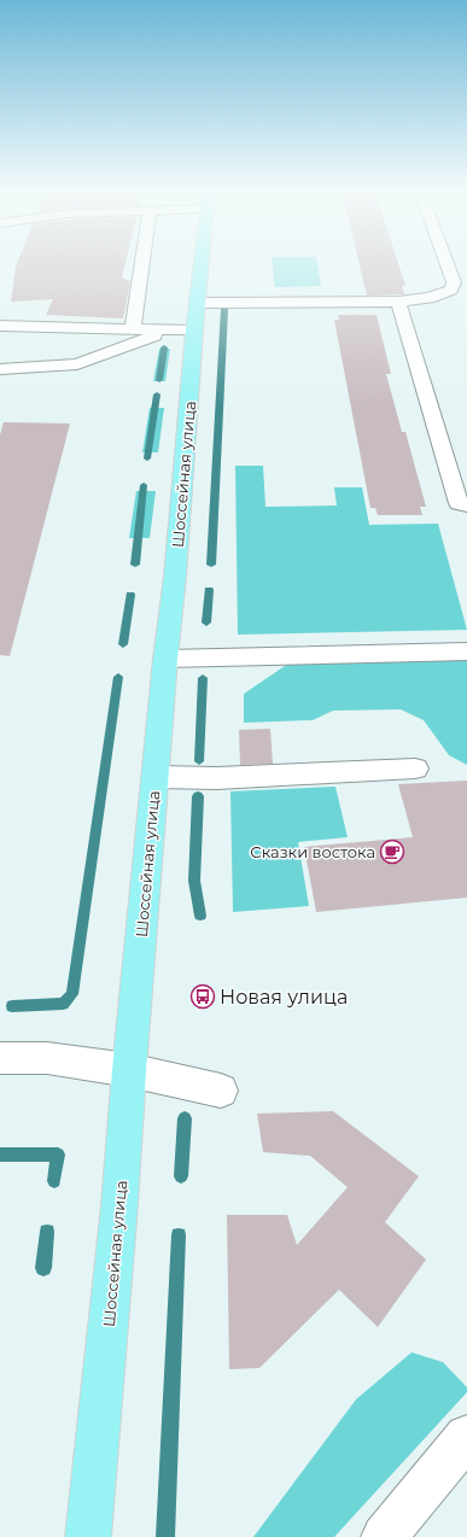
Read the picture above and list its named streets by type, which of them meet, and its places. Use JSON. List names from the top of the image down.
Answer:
{
  "streets": {
    "main road": ["Шоссейная улица"]
  },
  "places": {
    "cafe": ["Сказки востока"],
    "bus stop": ["Новая улица"]
  }
}
